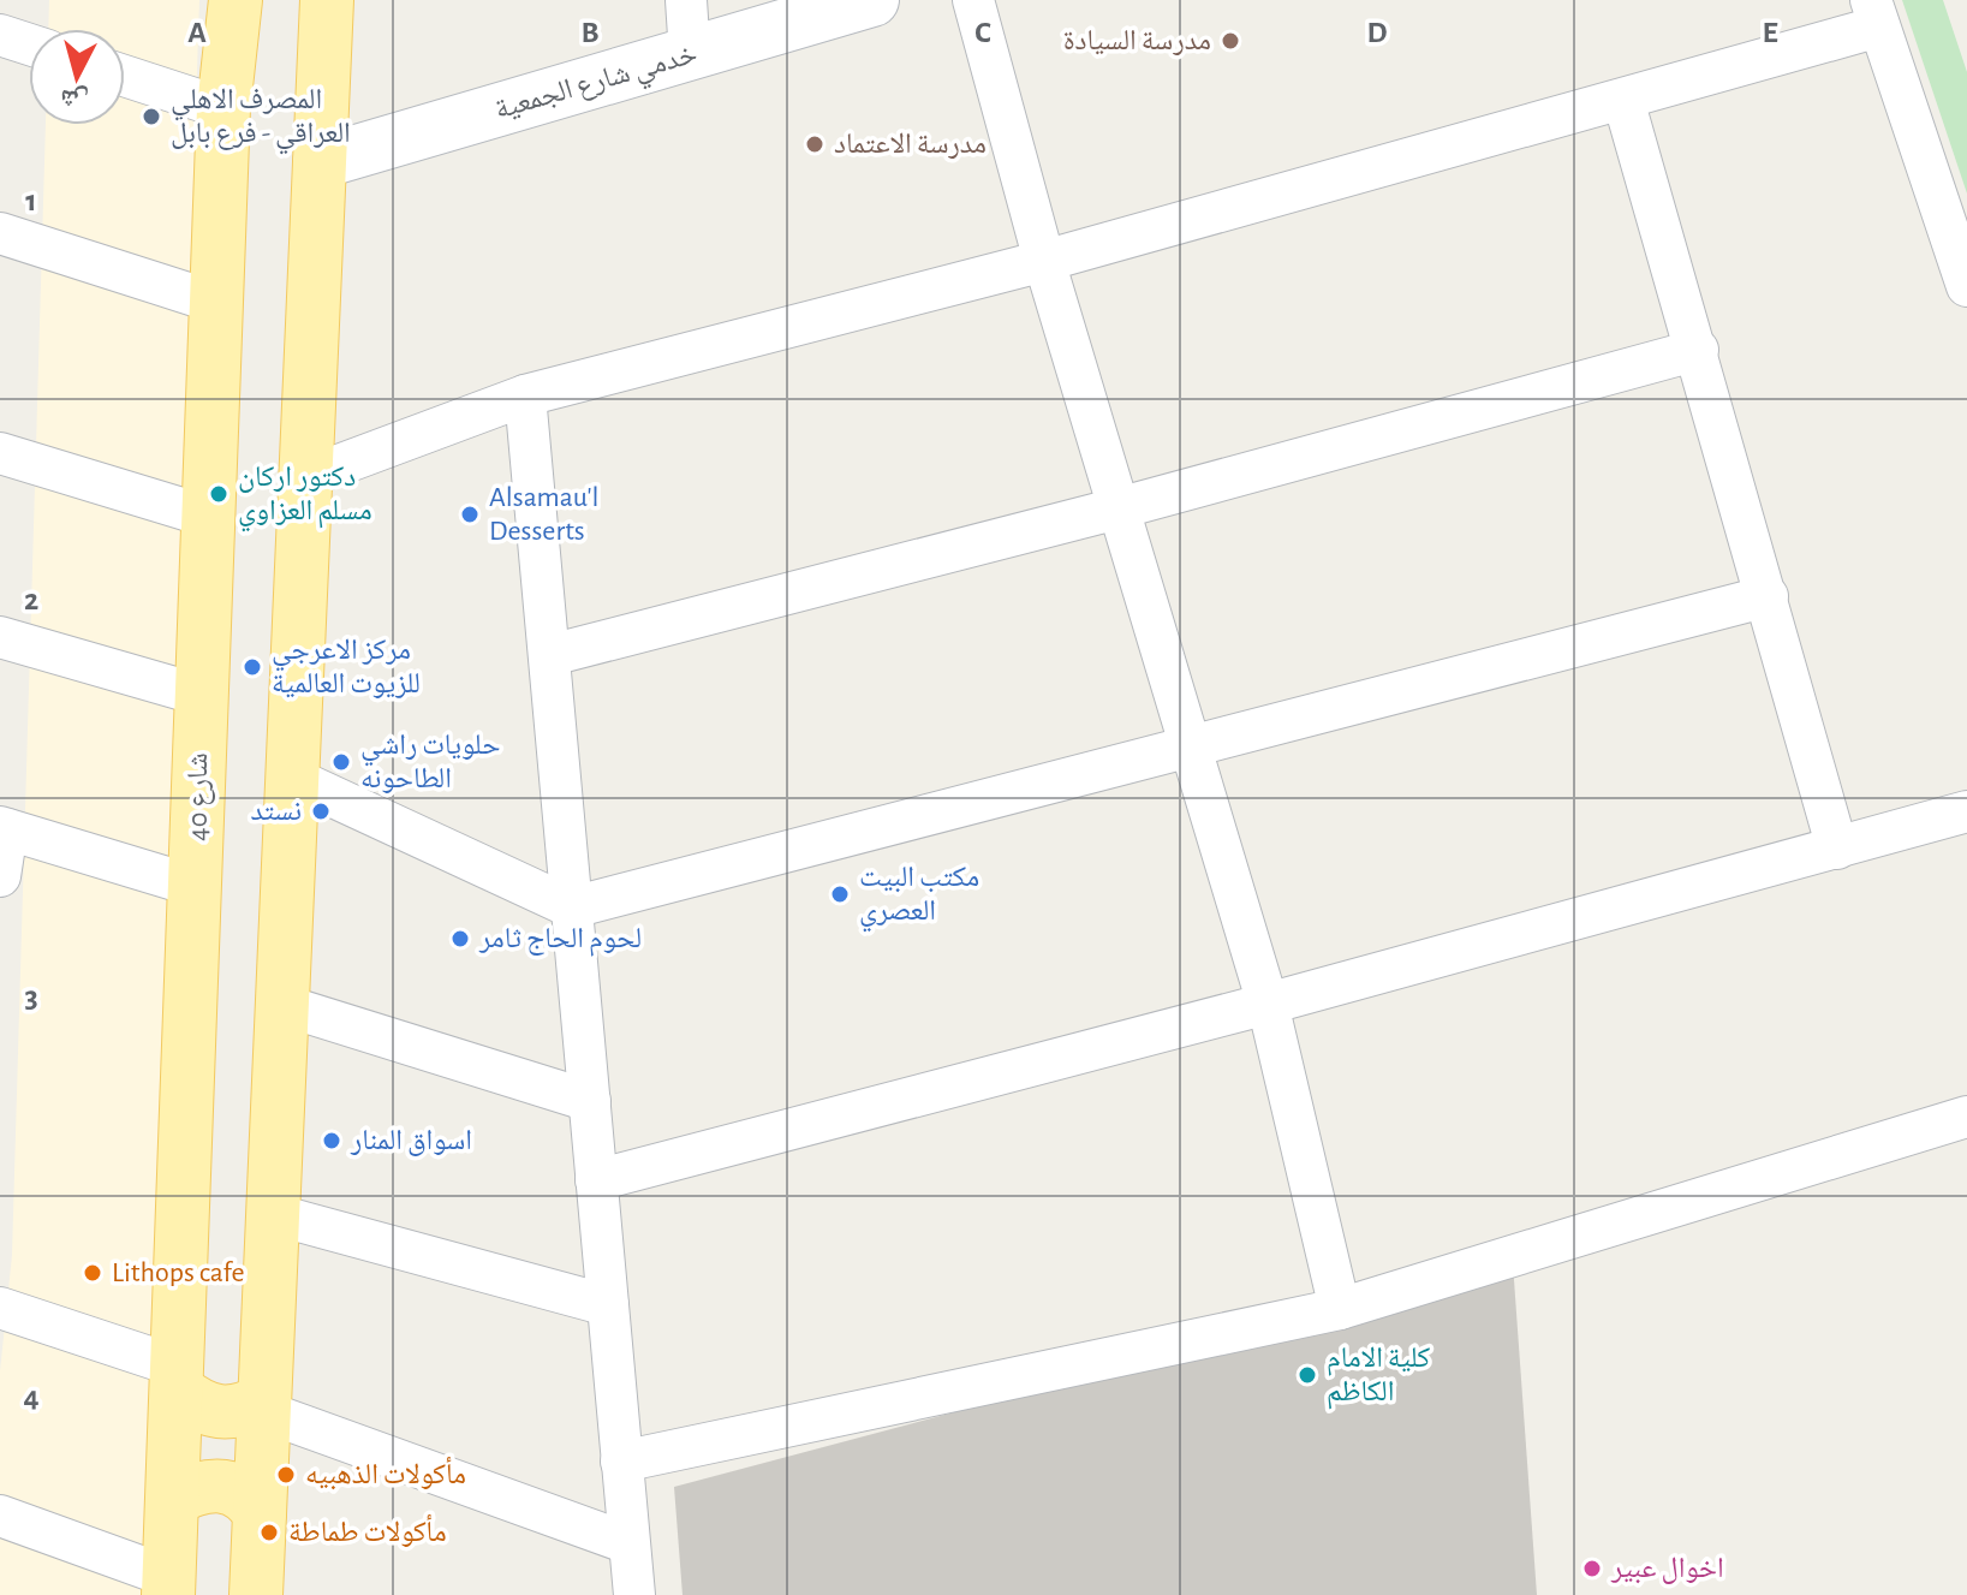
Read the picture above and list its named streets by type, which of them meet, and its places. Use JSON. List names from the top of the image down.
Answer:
{
  "streets": {
    "main road": ["شارع 40"],
    "street": ["خدمي شارع الجمعية"]
  },
  "places": [
    "مدرسة السيادة",
    "المصرف الاهلي العراقي - فرع بابل",
    "مدرسة الاعتماد",
    "دكتور اركان مسلم العزاوي",
    "Alsamau'l Desserts",
    "مركز الاعرجي للزيوت العالمية",
    "حلويات راشي الطاحونه",
    "نستد",
    "مكتب البيت العصري",
    "لحوم الحاج ثامر",
    "اسواق المنار",
    "Lithops cafe",
    "كلية الامام الكاظم",
    "مأكولات الذهبيه",
    "مأكولات طماطة",
    "اخوال عبير"
  ],
  "north": "bottom",
  "grid": {
    "columns": [
      "A",
      "B",
      "C",
      "D",
      "E"
    ],
    "rows": [
      "1",
      "2",
      "3",
      "4"
    ]
  }
}
